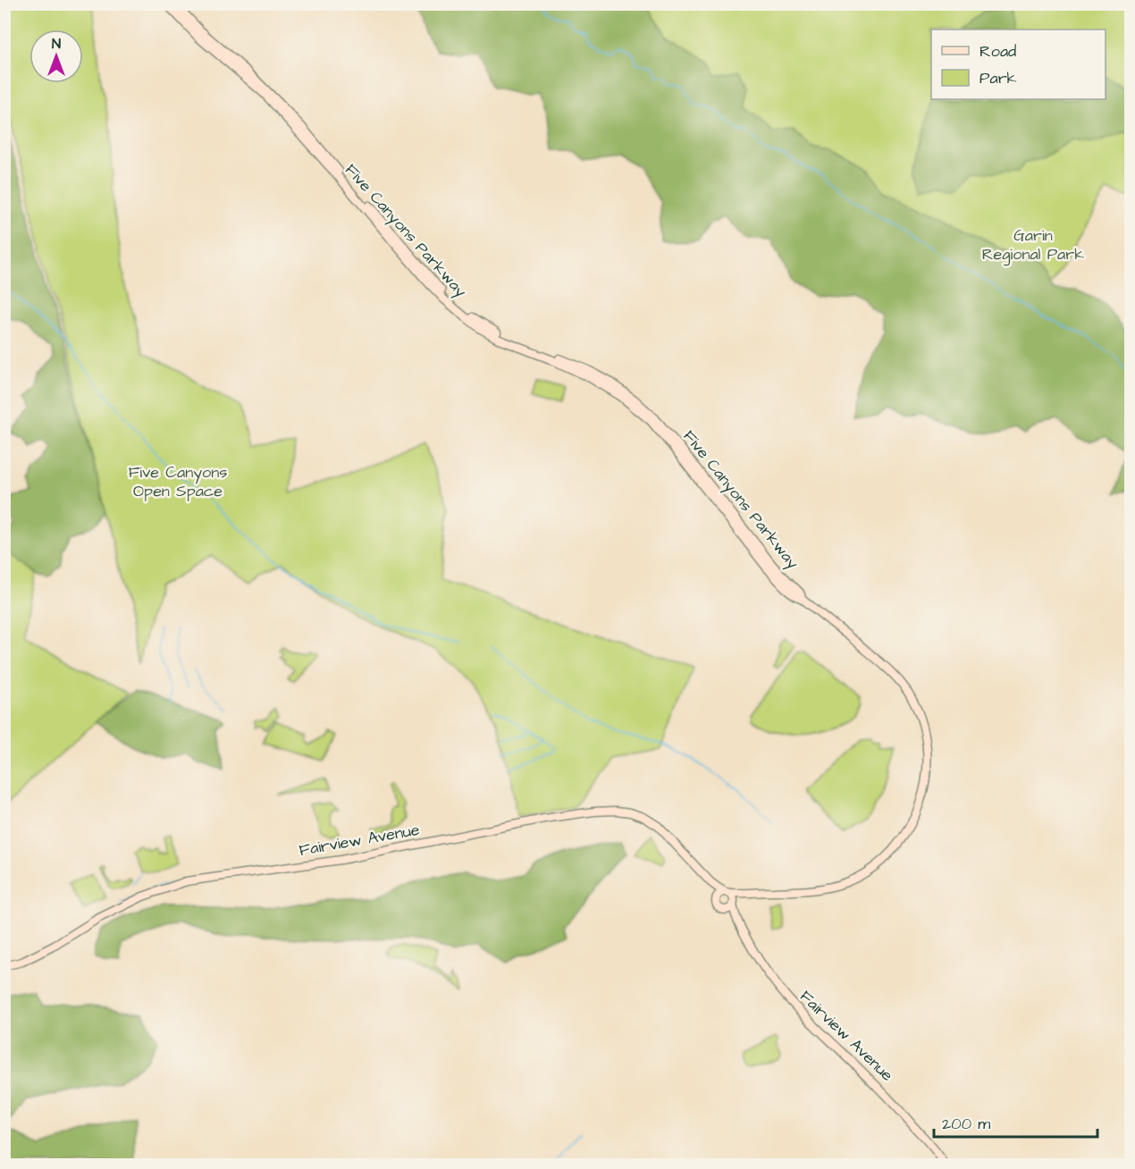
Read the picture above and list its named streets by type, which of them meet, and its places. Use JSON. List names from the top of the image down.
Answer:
{
  "streets": {
    "main road": ["Five Canyons Parkway", "Fairview Avenue"]
  },
  "crossings": [
    ["Five Canyons Parkway", "Fairview Avenue"]
  ],
  "parks": ["Garin Regional Park", "Five Canyons Open Space"],
  "legend": ["Road", "Park"],
  "scale_bar": "200 m",
  "north": "top"
}
